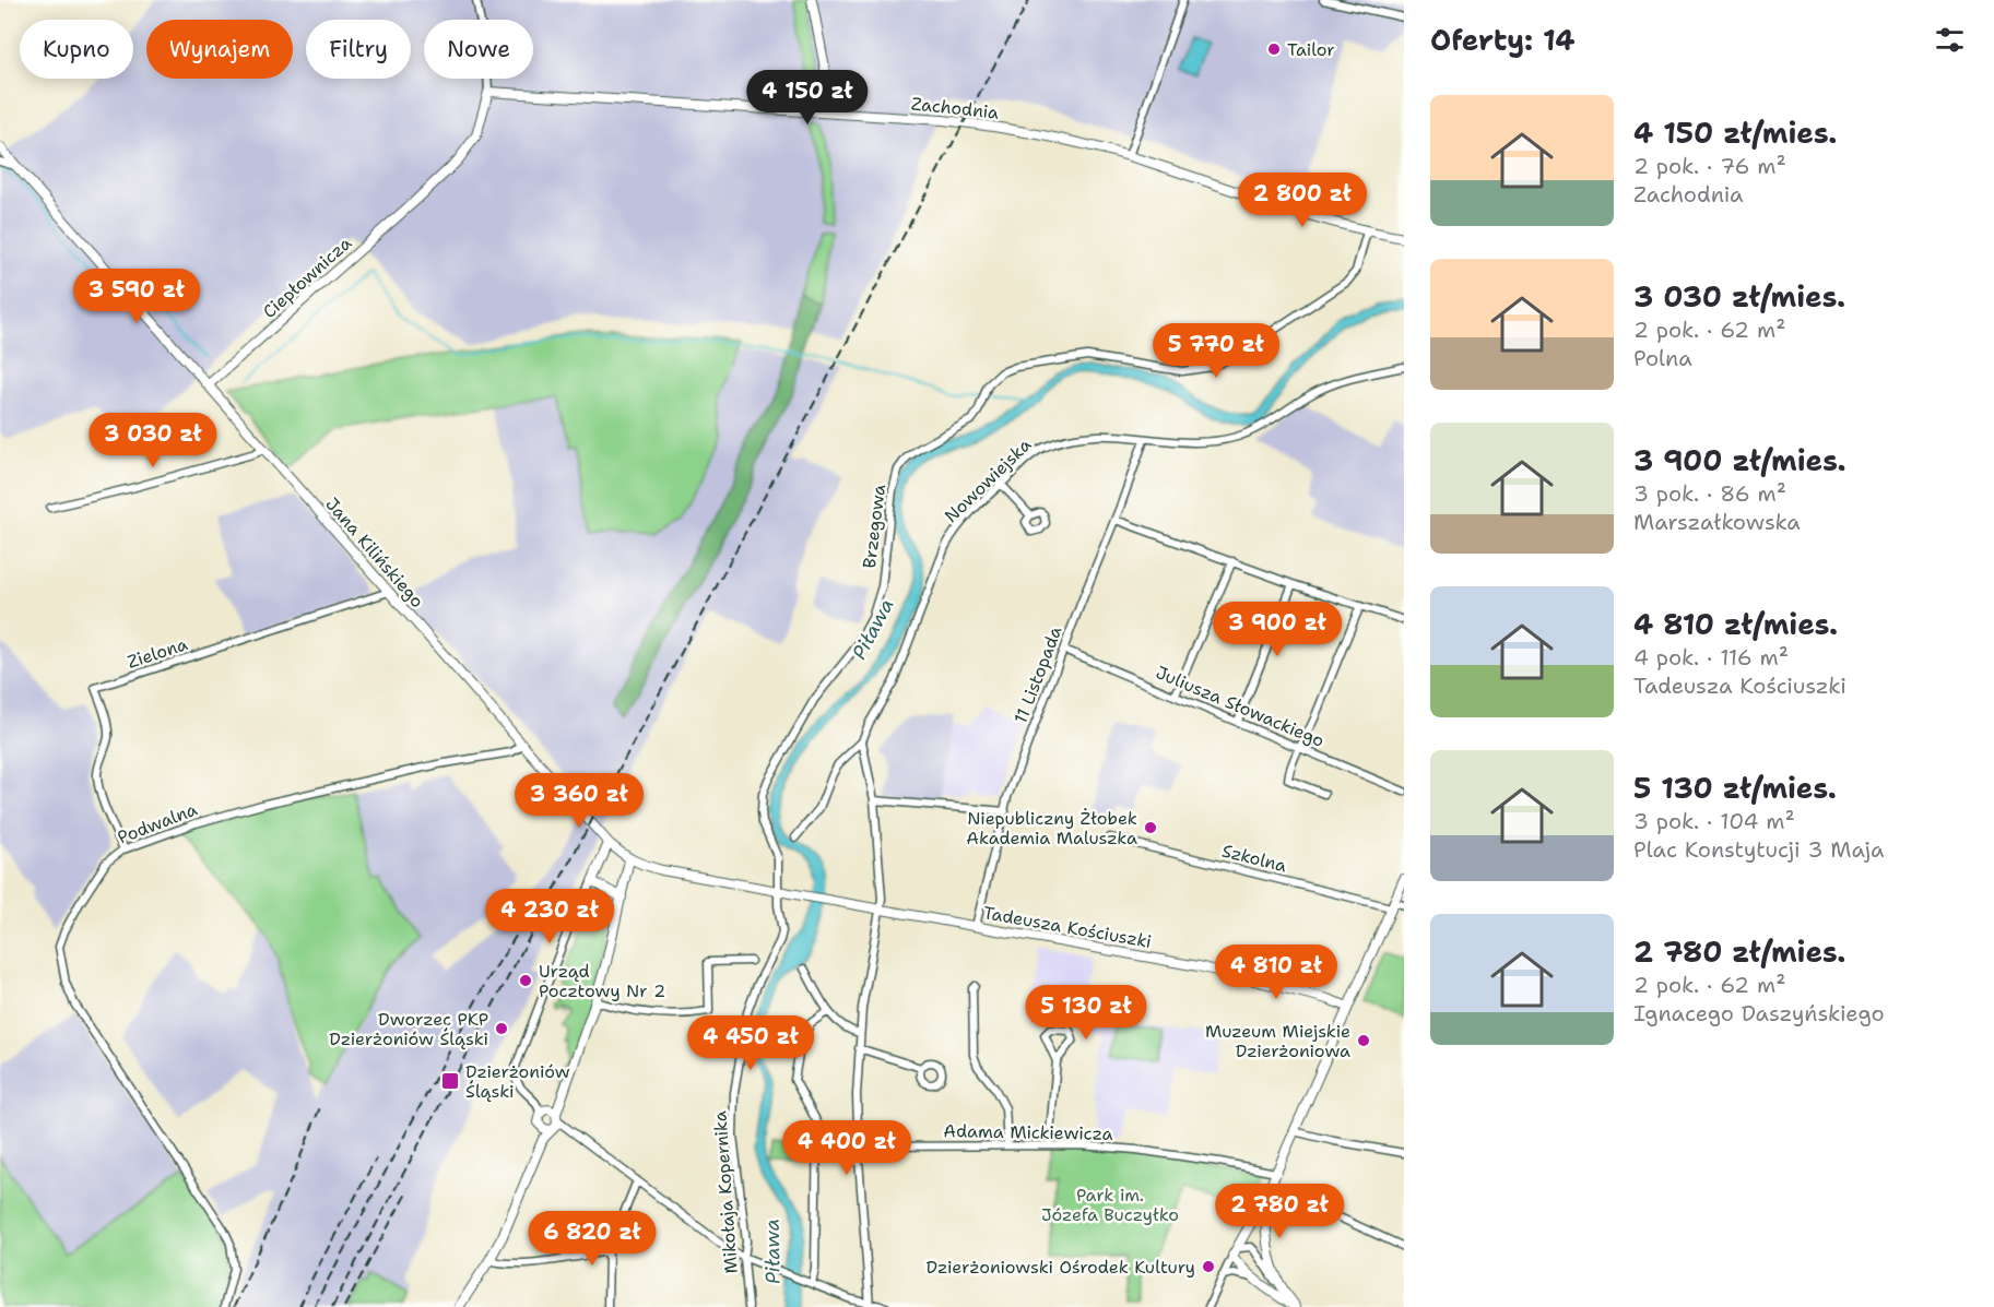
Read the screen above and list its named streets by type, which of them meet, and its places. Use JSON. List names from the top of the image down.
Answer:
{
  "streets": {
    "street": [
      "Zachodnia",
      "Ciepłownicza",
      "Nowowiejska",
      "Brzegowa",
      "Jana Kilińskiego",
      "Zielona",
      "11 Listopada",
      "Juliusza Słowackiego",
      "Podwalna",
      "Szkolna",
      "Tadeusza Kościuszki",
      "Adama Mickiewicza",
      "Mikołaja Kopernika"
    ]
  },
  "crossings": [
    ["Zachodnia", "Ciepłownicza"],
    ["Zachodnia", "Brzegowa"],
    ["Ciepłownicza", "Jana Kilińskiego"],
    ["Nowowiejska", "11 Listopada"],
    ["Brzegowa", "Jana Kilińskiego"],
    ["Brzegowa", "Tadeusza Kościuszki"],
    ["Brzegowa", "Mikołaja Kopernika"],
    ["Jana Kilińskiego", "Zielona"],
    ["Jana Kilińskiego", "Podwalna"],
    ["Jana Kilińskiego", "Tadeusza Kościuszki"],
    ["Jana Kilińskiego", "Mikołaja Kopernika"],
    ["Zielona", "Podwalna"],
    ["11 Listopada", "Juliusza Słowackiego"],
    ["11 Listopada", "Tadeusza Kościuszki"],
    ["Tadeusza Kościuszki", "Mikołaja Kopernika"]
  ],
  "water": ["Piława"],
  "parks": ["Park im. Józefa Buczyłko"],
  "places": {
    "other": [
      "Tailor",
      "Niepubliczny Żłobek Akademia Maluszka",
      "Urząd Pocztowy Nr 2",
      "Dworzec PKP Dzierżoniów Śląski",
      "Muzeum Miejskie Dzierżoniowa",
      "Dzierżoniowski Ośrodek Kultury"
    ],
    "transit": ["Dzierżoniów Śląski"]
  },
  "page": {
    "heading": "Oferty: 14",
    "chip": [
      "Kupno",
      "Wynajem",
      "Filtry",
      "Nowe"
    ],
    "price": [
      "4 150 zł",
      "2 800 zł",
      "3 590 zł",
      "5 770 zł",
      "3 030 zł",
      "3 900 zł",
      "3 360 zł",
      "4 230 zł",
      "4 810 zł",
      "5 130 zł",
      "4 450 zł",
      "4 400 zł",
      "2 780 zł",
      "6 820 zł"
    ],
    "list": [
      {
        "name": "4 150 zł/mies.",
        "note": "2 pok. · 76 m² · Zachodnia"
      },
      {
        "name": "3 030 zł/mies.",
        "note": "2 pok. · 62 m² · Polna"
      },
      {
        "name": "3 900 zł/mies.",
        "note": "3 pok. · 86 m² · Marszałkowska"
      },
      {
        "name": "4 810 zł/mies.",
        "note": "4 pok. · 116 m² · Tadeusza Kościuszki"
      },
      {
        "name": "5 130 zł/mies.",
        "note": "3 pok. · 104 m² · Plac Konstytucji 3 Maja"
      },
      {
        "name": "2 780 zł/mies.",
        "note": "2 pok. · 62 m² · Ignacego Daszyńskiego"
      }
    ]
  }
}
